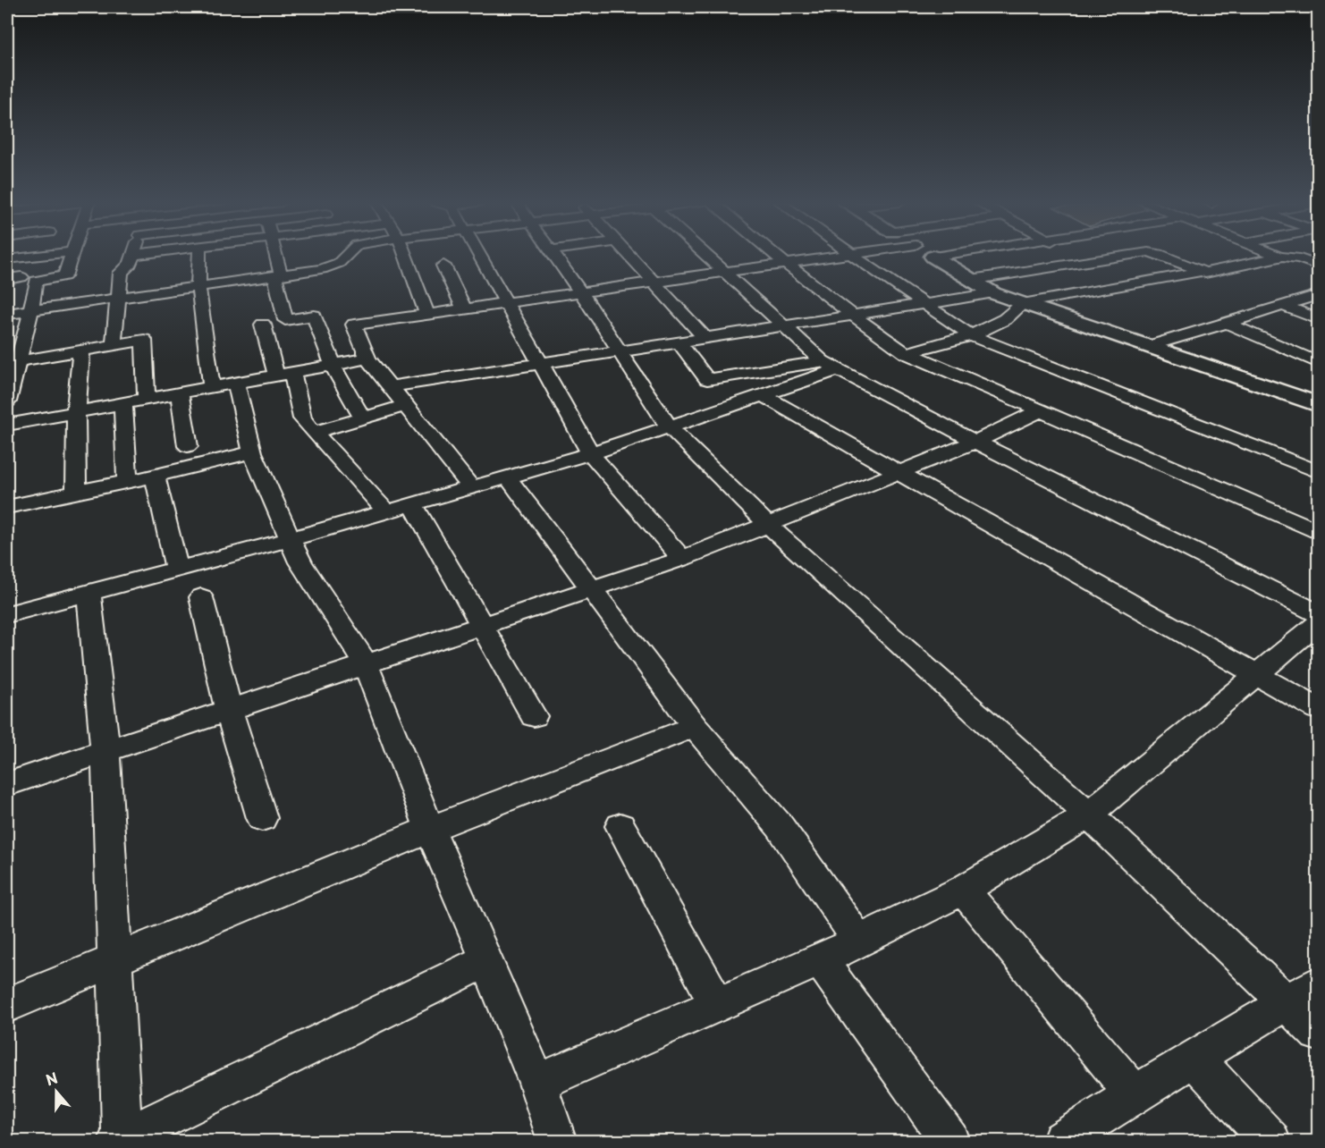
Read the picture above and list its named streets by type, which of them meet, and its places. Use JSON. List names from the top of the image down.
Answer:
{
  "north": "top"
}
